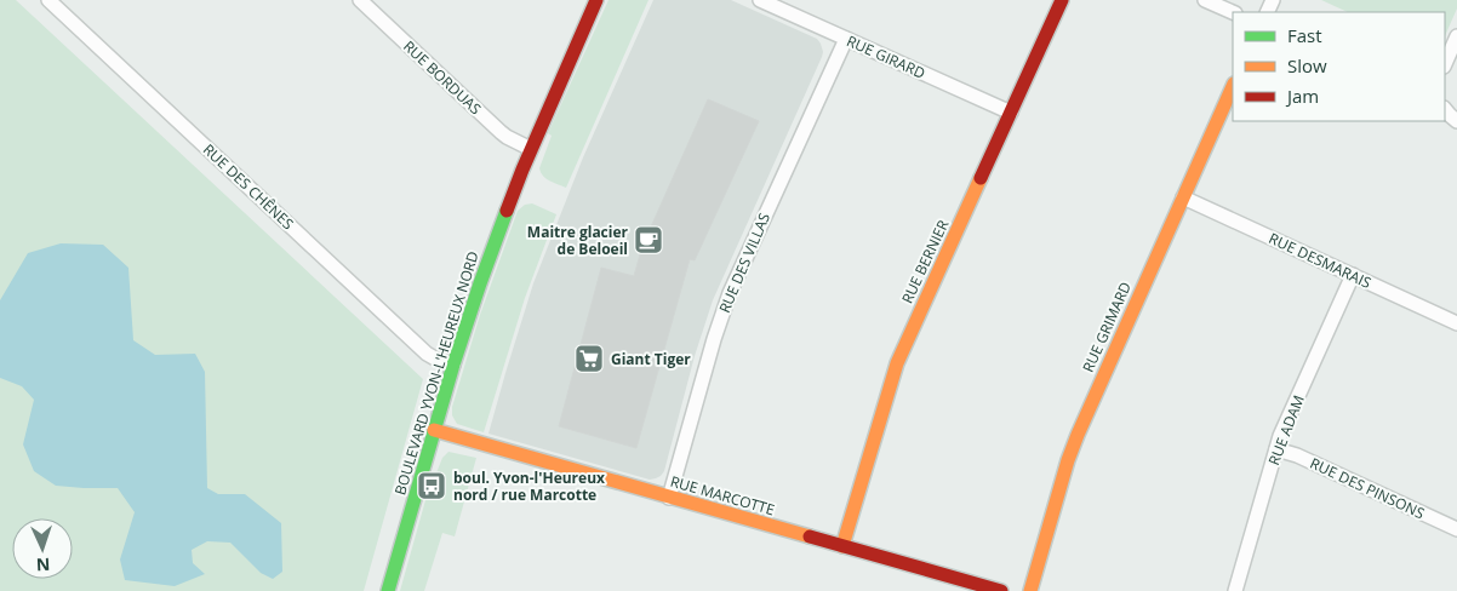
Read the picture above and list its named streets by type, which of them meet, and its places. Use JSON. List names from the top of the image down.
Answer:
{
  "streets": {
    "street": [
      "RUE GIRARD",
      "RUE BORDUAS",
      "RUE DES CHÊNES",
      "RUE DESMARAIS",
      "RUE BERNIER",
      "RUE DES VILLAS",
      "RUE GRIMARD",
      "BOULEVARD YVON-L'HEUREUX NORD",
      "RUE ADAM",
      "RUE DES PINSONS",
      "RUE MARCOTTE"
    ]
  },
  "crossings": [
    ["RUE GIRARD", "RUE BERNIER"],
    ["RUE GIRARD", "RUE DES VILLAS"],
    ["RUE BORDUAS", "BOULEVARD YVON-L'HEUREUX NORD"],
    ["RUE DES CHÊNES", "BOULEVARD YVON-L'HEUREUX NORD"],
    ["RUE DESMARAIS", "RUE GRIMARD"],
    ["RUE DESMARAIS", "RUE ADAM"],
    ["RUE BERNIER", "RUE MARCOTTE"],
    ["RUE DES VILLAS", "RUE MARCOTTE"],
    ["BOULEVARD YVON-L'HEUREUX NORD", "RUE MARCOTTE"],
    ["RUE ADAM", "RUE DES PINSONS"]
  ],
  "places": {
    "cafe": ["Maitre glacier de Beloeil"],
    "supermarket": ["Giant Tiger"],
    "bus stop": ["boul. Yvon-l'Heureux nord / rue Marcotte"]
  },
  "legend": ["Fast", "Slow", "Jam"],
  "north": "bottom"
}
